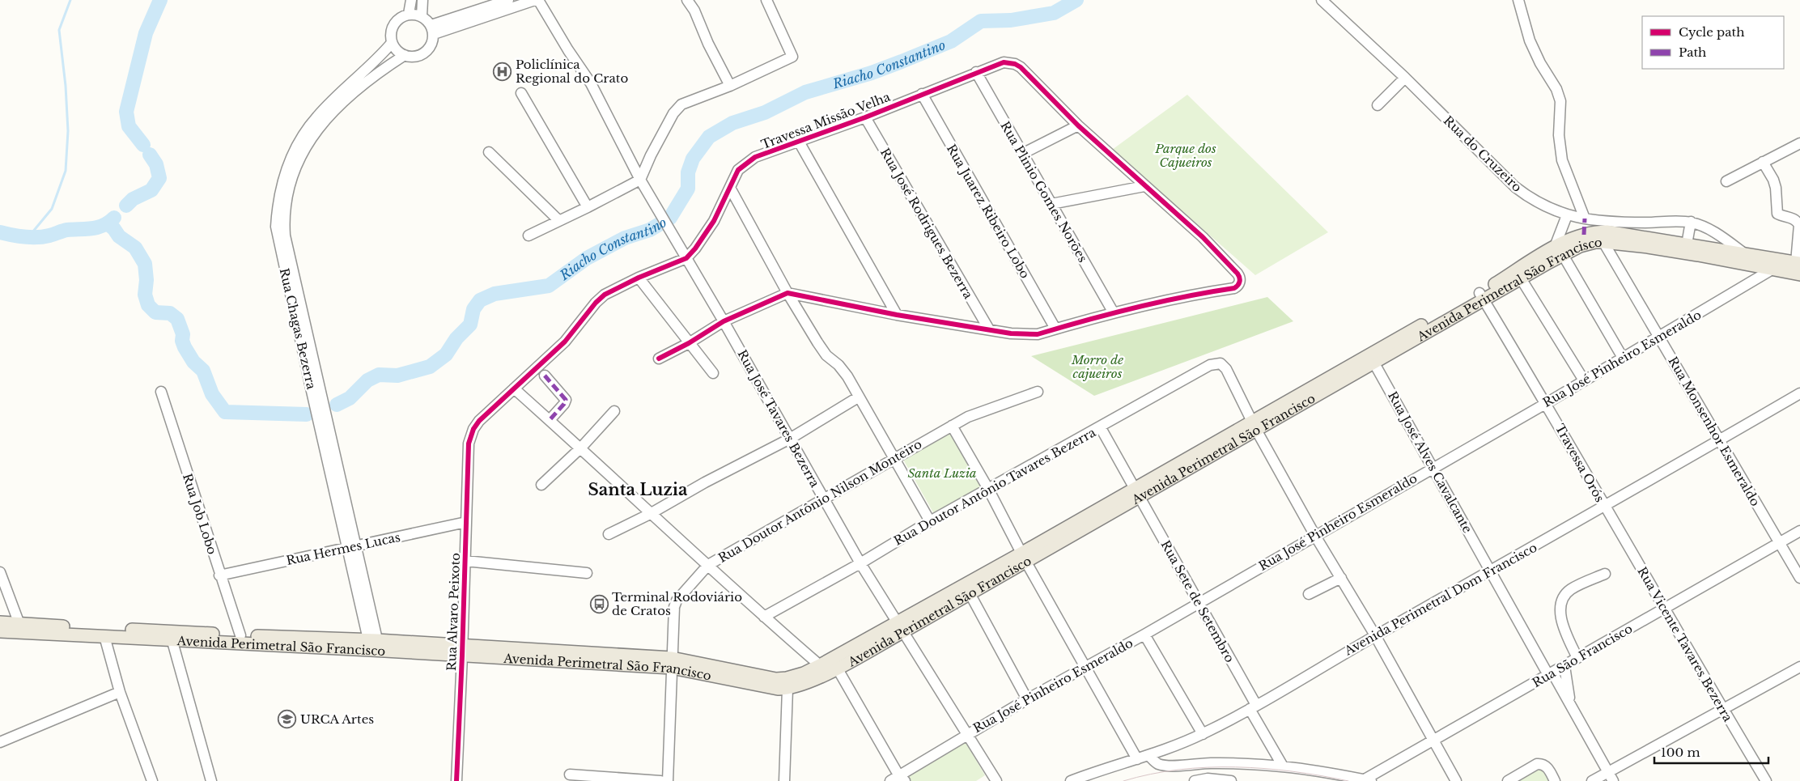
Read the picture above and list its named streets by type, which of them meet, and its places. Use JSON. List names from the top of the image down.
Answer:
{
  "streets": {
    "main road": ["Avenida Perimetral São Francisco"],
    "street": [
      "Travessa Missão Velha",
      "Rua do Cruzeiro",
      "Rua Plinio Gomes Norões",
      "Rua Juarez Ribeiro Lobo",
      "Rua José Rodrigues Bezerra",
      "Rua Chagas Bezerra",
      "Rua José Pinheiro Esmeraldo",
      "Rua José Tavares Bezerra",
      "Rua Monsenhor Esmeraldo",
      "Rua José Alves Cavalcante",
      "Travessa Orós",
      "Rua Doutor Antônio Tavares Bezerra",
      "Rua Doutor Antônio Nilson Monteiro",
      "Rua Job Lobo",
      "Rua Hermes Lucas",
      "Avenida Perimetral Dom Francisco",
      "Rua Sete de Setembro",
      "Rua Alvaro Peixoto",
      "Rua Vicente Tavares Bezerra",
      "Rua São Francisco"
    ]
  },
  "crossings": [
    ["Travessa Missão Velha", "Rua Plinio Gomes Norões"],
    ["Travessa Missão Velha", "Rua Juarez Ribeiro Lobo"],
    ["Travessa Missão Velha", "Rua José Rodrigues Bezerra"],
    ["Travessa Missão Velha", "Rua José Tavares Bezerra"],
    ["Travessa Missão Velha", "Rua Alvaro Peixoto"],
    ["Rua do Cruzeiro", "Avenida Perimetral São Francisco"],
    ["Avenida Perimetral São Francisco", "Rua Chagas Bezerra"],
    ["Avenida Perimetral São Francisco", "Rua José Pinheiro Esmeraldo"],
    ["Avenida Perimetral São Francisco", "Rua José Tavares Bezerra"],
    ["Avenida Perimetral São Francisco", "Rua Monsenhor Esmeraldo"],
    ["Avenida Perimetral São Francisco", "Rua José Alves Cavalcante"],
    ["Avenida Perimetral São Francisco", "Travessa Orós"],
    ["Avenida Perimetral São Francisco", "Rua Doutor Antônio Tavares Bezerra"],
    ["Avenida Perimetral São Francisco", "Rua Doutor Antônio Nilson Monteiro"],
    ["Avenida Perimetral São Francisco", "Rua Job Lobo"],
    ["Avenida Perimetral São Francisco", "Rua Sete de Setembro"],
    ["Avenida Perimetral São Francisco", "Rua Alvaro Peixoto"],
    ["Rua Chagas Bezerra", "Rua Hermes Lucas"],
    ["Rua José Pinheiro Esmeraldo", "Rua José Tavares Bezerra"],
    ["Rua José Pinheiro Esmeraldo", "Rua Monsenhor Esmeraldo"],
    ["Rua José Pinheiro Esmeraldo", "Rua José Alves Cavalcante"],
    ["Rua José Pinheiro Esmeraldo", "Travessa Orós"],
    ["Rua José Pinheiro Esmeraldo", "Rua Sete de Setembro"],
    ["Rua José Tavares Bezerra", "Rua Doutor Antônio Tavares Bezerra"],
    ["Rua José Tavares Bezerra", "Rua Doutor Antônio Nilson Monteiro"],
    ["Rua Monsenhor Esmeraldo", "Avenida Perimetral Dom Francisco"],
    ["Rua Monsenhor Esmeraldo", "Rua São Francisco"],
    ["Rua José Alves Cavalcante", "Avenida Perimetral Dom Francisco"],
    ["Travessa Orós", "Avenida Perimetral Dom Francisco"],
    ["Travessa Orós", "Rua Vicente Tavares Bezerra"],
    ["Rua Doutor Antônio Tavares Bezerra", "Rua Sete de Setembro"],
    ["Rua Job Lobo", "Rua Hermes Lucas"],
    ["Rua Hermes Lucas", "Rua Alvaro Peixoto"],
    ["Avenida Perimetral Dom Francisco", "Rua Sete de Setembro"],
    ["Avenida Perimetral Dom Francisco", "Rua Vicente Tavares Bezerra"],
    ["Rua Vicente Tavares Bezerra", "Rua São Francisco"]
  ],
  "districts": ["Santa Luzia"],
  "water": ["Riacho Constantino"],
  "parks": ["Parque dos Cajueiros", "Morro de cajueiros", "Santa Luzia"],
  "places": {
    "hospital": ["Policlínica Regional do Crato"],
    "bus stop": ["Terminal Rodoviário de Cratos"],
    "school or university": ["URCA Artes"]
  },
  "legend": ["Cycle path", "Path"],
  "scale_bar": "100 m"
}
